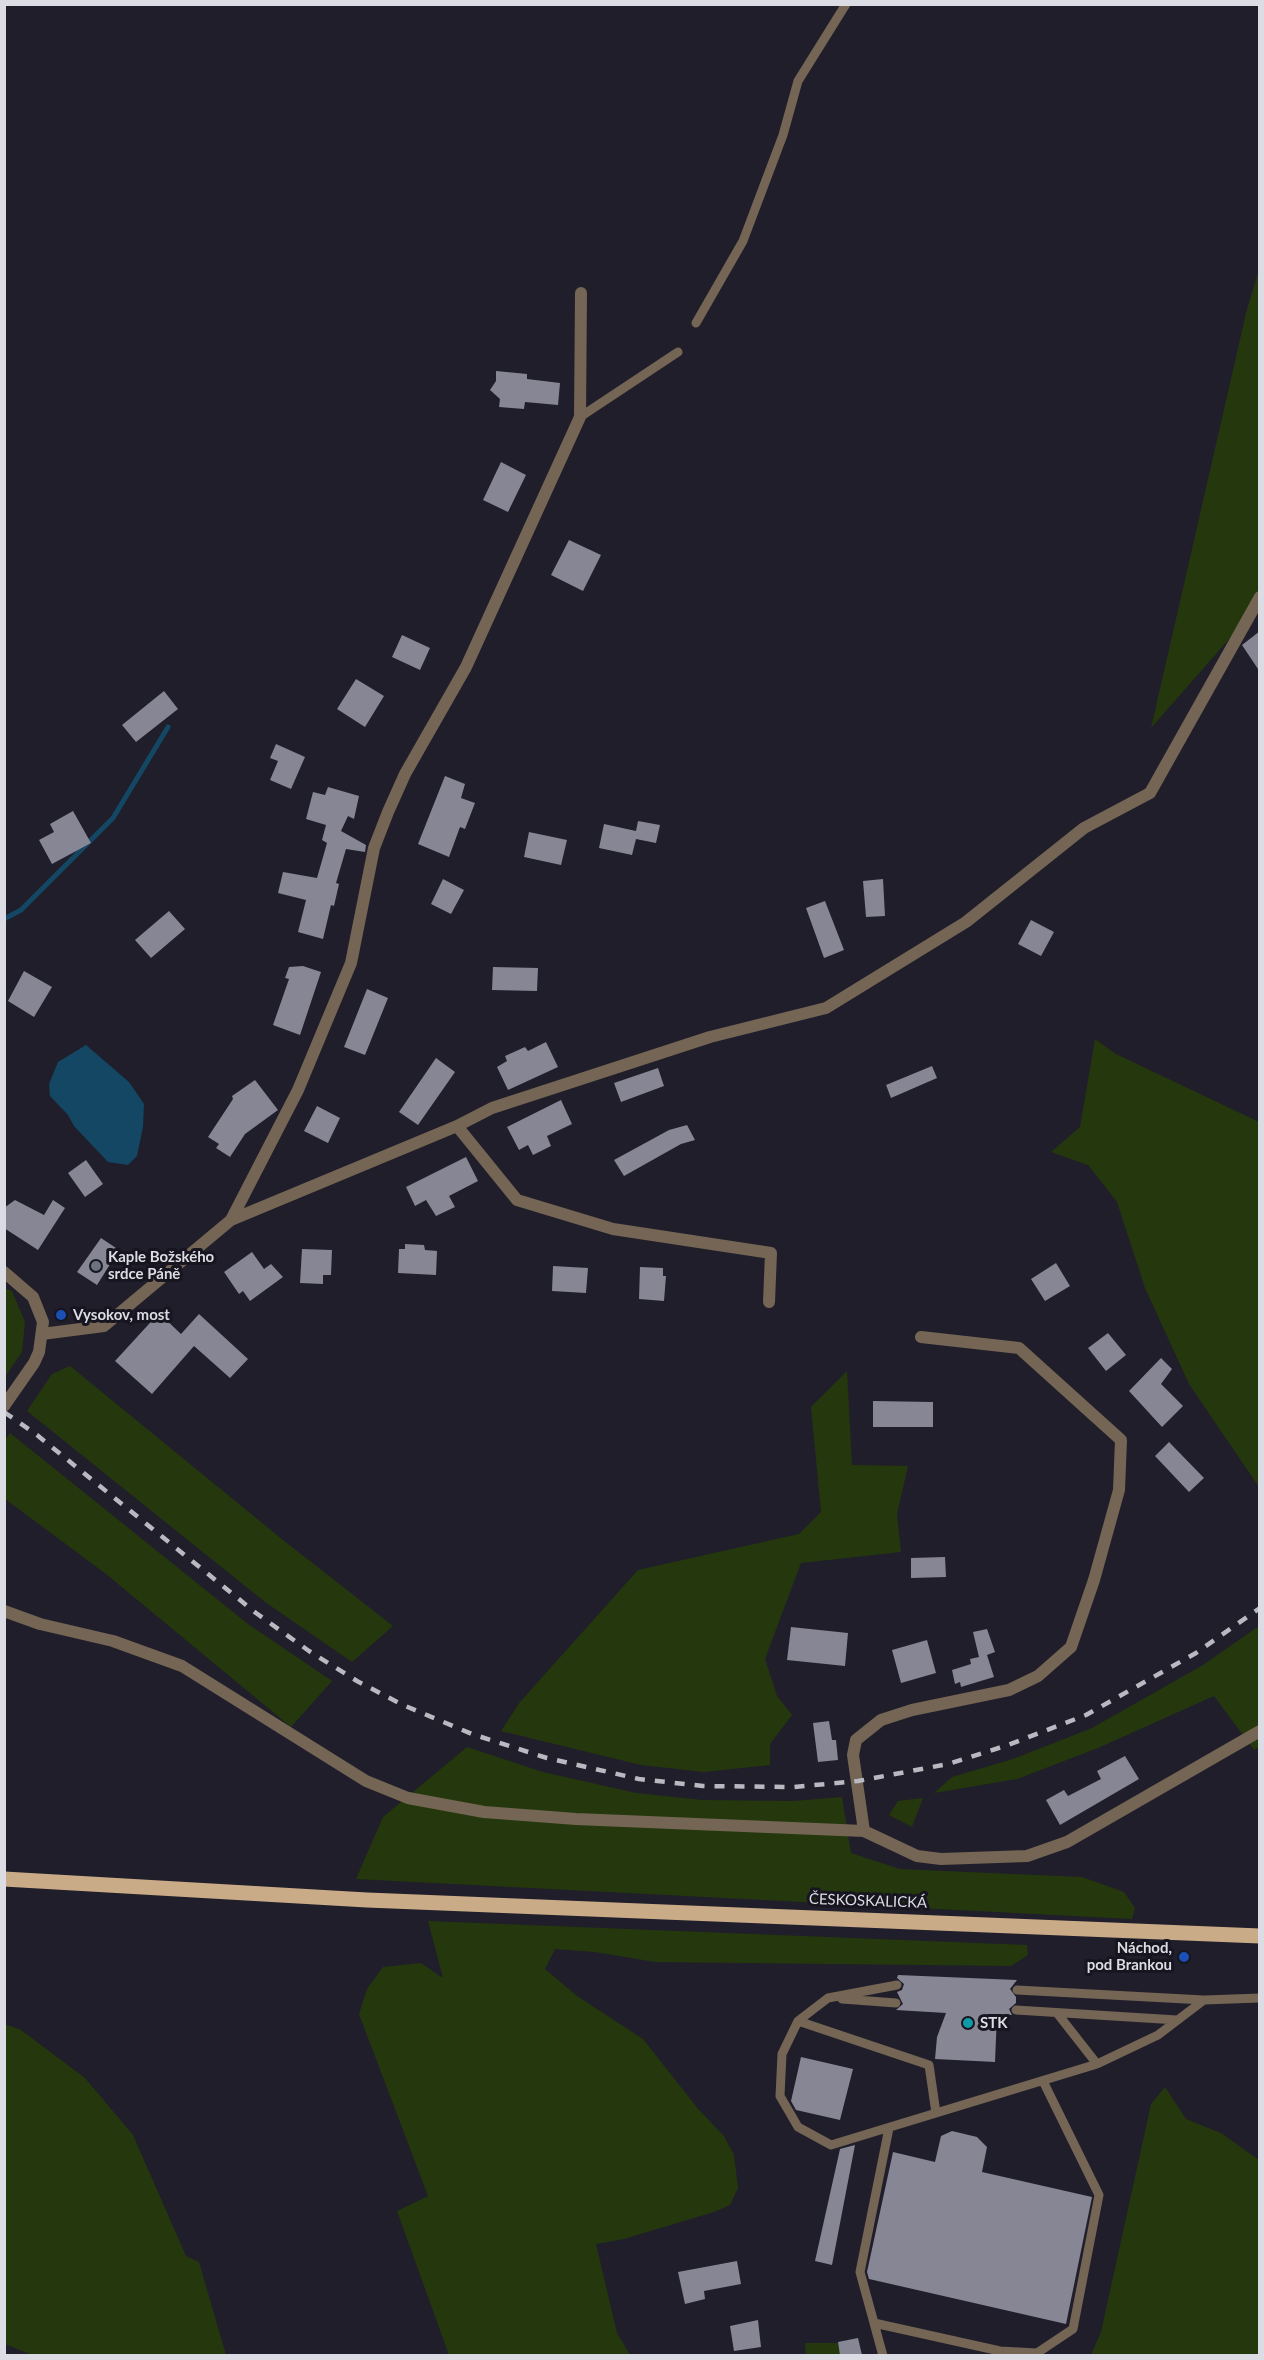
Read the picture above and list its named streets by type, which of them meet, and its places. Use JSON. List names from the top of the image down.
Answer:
{
  "streets": {
    "main road": ["ČESKOSKALICKÁ"]
  },
  "places": [
    "Kaple Božského srdce Páně",
    "Vysokov, most",
    "Náchod, pod Brankou",
    "STK"
  ]
}
